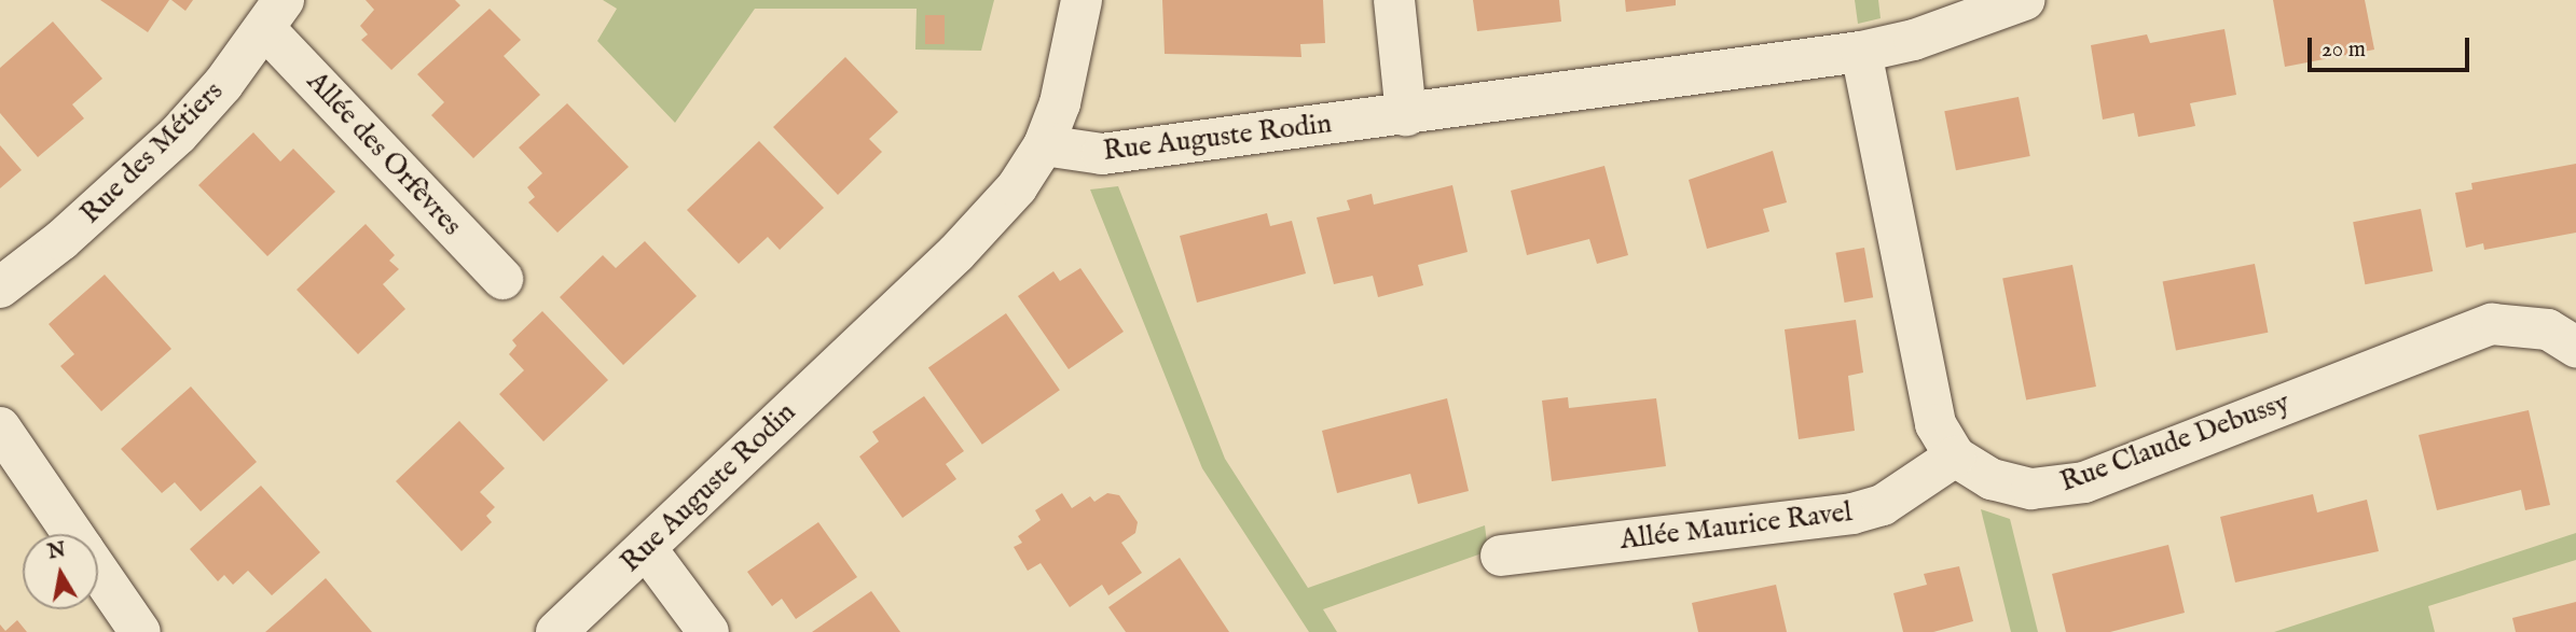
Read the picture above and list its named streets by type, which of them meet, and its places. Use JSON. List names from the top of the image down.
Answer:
{
  "streets": {
    "street": [
      "Rue Auguste Rodin",
      "Rue des Métiers",
      "Allée des Orfèvres",
      "Rue Claude Debussy",
      "Allée Maurice Ravel"
    ]
  },
  "crossings": [
    ["Rue Auguste Rodin", "Rue Claude Debussy"],
    ["Rue des Métiers", "Allée des Orfèvres"],
    ["Rue Claude Debussy", "Allée Maurice Ravel"]
  ],
  "scale_bar": "20 m",
  "north": "top"
}
